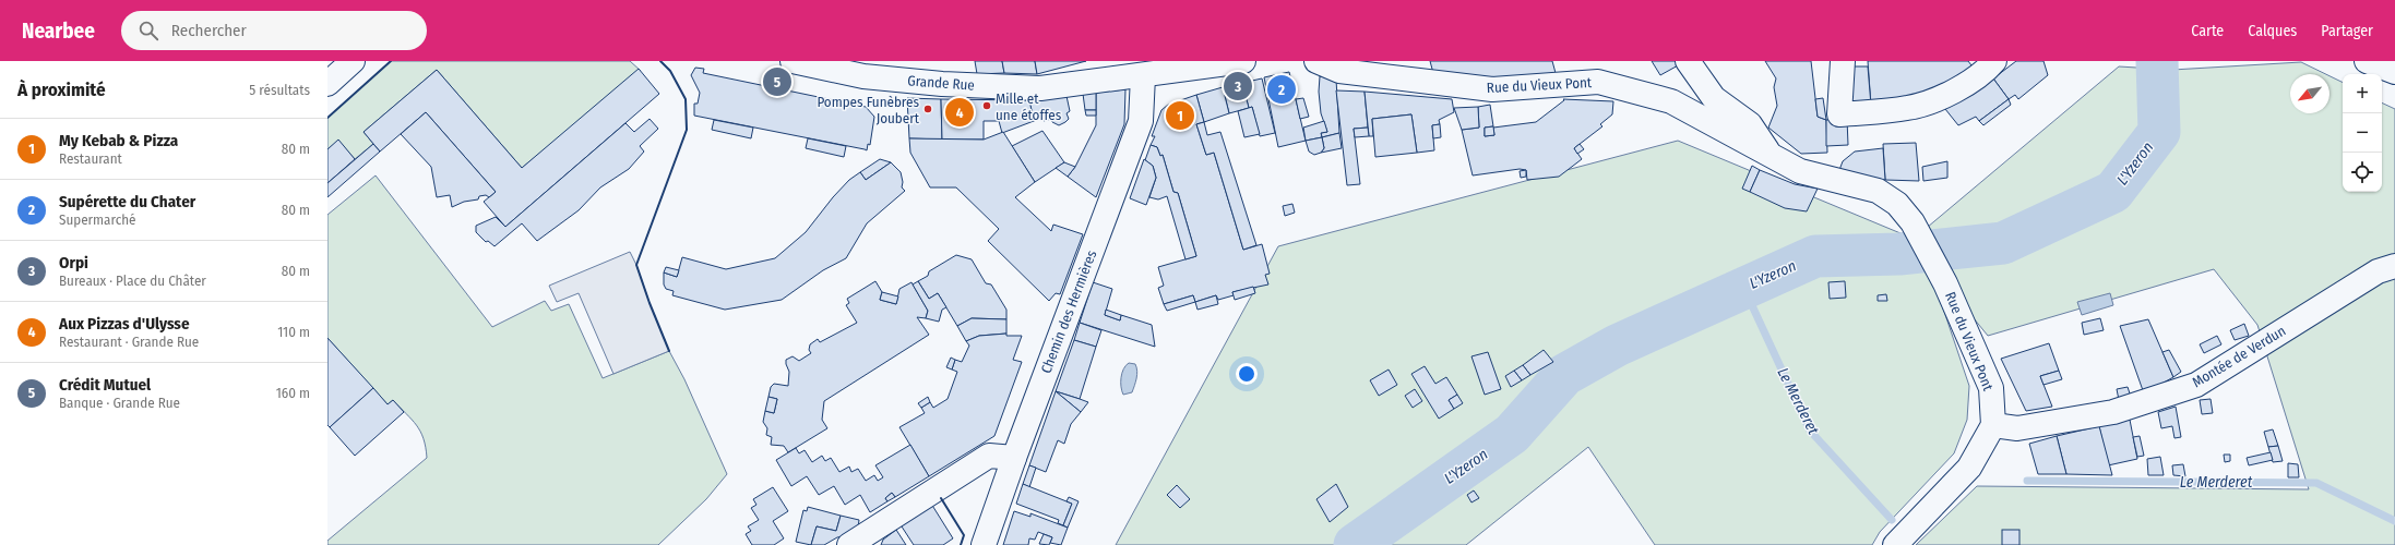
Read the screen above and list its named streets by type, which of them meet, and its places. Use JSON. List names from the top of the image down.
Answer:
{
  "streets": {
    "street": [
      "Grande Rue",
      "Rue du Vieux Pont",
      "Chemin des Hermières",
      "Montée de Verdun"
    ]
  },
  "crossings": [
    ["Grande Rue", "Chemin des Hermières"],
    ["Rue du Vieux Pont", "Montée de Verdun"]
  ],
  "water": ["L'Yzeron", "Le Merderet"],
  "places": ["Mille et une étoffes", "Pompes Funèbres Joubert"],
  "north": "bottom left",
  "page": {
    "header": "Nearbee",
    "search": "Rechercher",
    "nav": ["Carte", "Calques", "Partager"],
    "heading": ["À proximité", "5 résultats"],
    "pins": [
      "5",
      "3",
      "2",
      "4",
      "1"
    ],
    "map_buttons": ["+", "−"],
    "list": [
      {
        "mark": "1",
        "name": "My Kebab & Pizza",
        "note": "Restaurant",
        "value": "80 m"
      },
      {
        "mark": "2",
        "name": "Supérette du Chater",
        "note": "Supermarché",
        "value": "80 m"
      },
      {
        "mark": "3",
        "name": "Orpi",
        "note": "Bureaux · Place du Châter",
        "value": "80 m"
      },
      {
        "mark": "4",
        "name": "Aux Pizzas d'Ulysse",
        "note": "Restaurant · Grande Rue",
        "value": "110 m"
      },
      {
        "mark": "5",
        "name": "Crédit Mutuel",
        "note": "Banque · Grande Rue",
        "value": "160 m"
      }
    ]
  }
}
